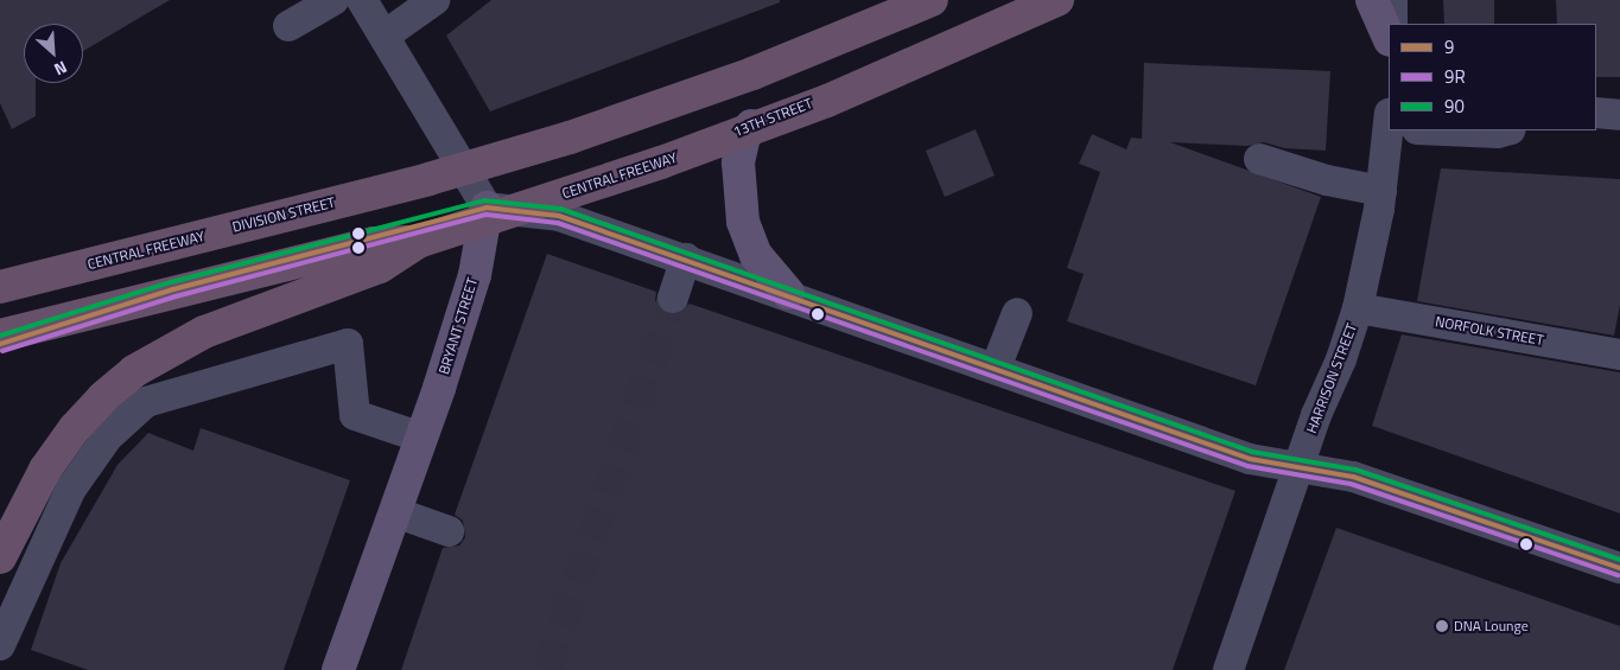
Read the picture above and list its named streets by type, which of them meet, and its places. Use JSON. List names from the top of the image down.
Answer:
{
  "streets": {
    "highway": ["CENTRAL FREEWAY"],
    "main road": ["13TH STREET", "DIVISION STREET", "BRYANT STREET"],
    "street": ["NORFOLK STREET", "HARRISON STREET"]
  },
  "crossings": [
    ["13TH STREET", "BRYANT STREET"],
    ["NORFOLK STREET", "HARRISON STREET"]
  ],
  "places": ["DNA Lounge"],
  "lines": ["transit line 90", "transit line 9", "transit line 9R"],
  "legend": ["9", "9R", "90"],
  "north": "bottom right"
}
